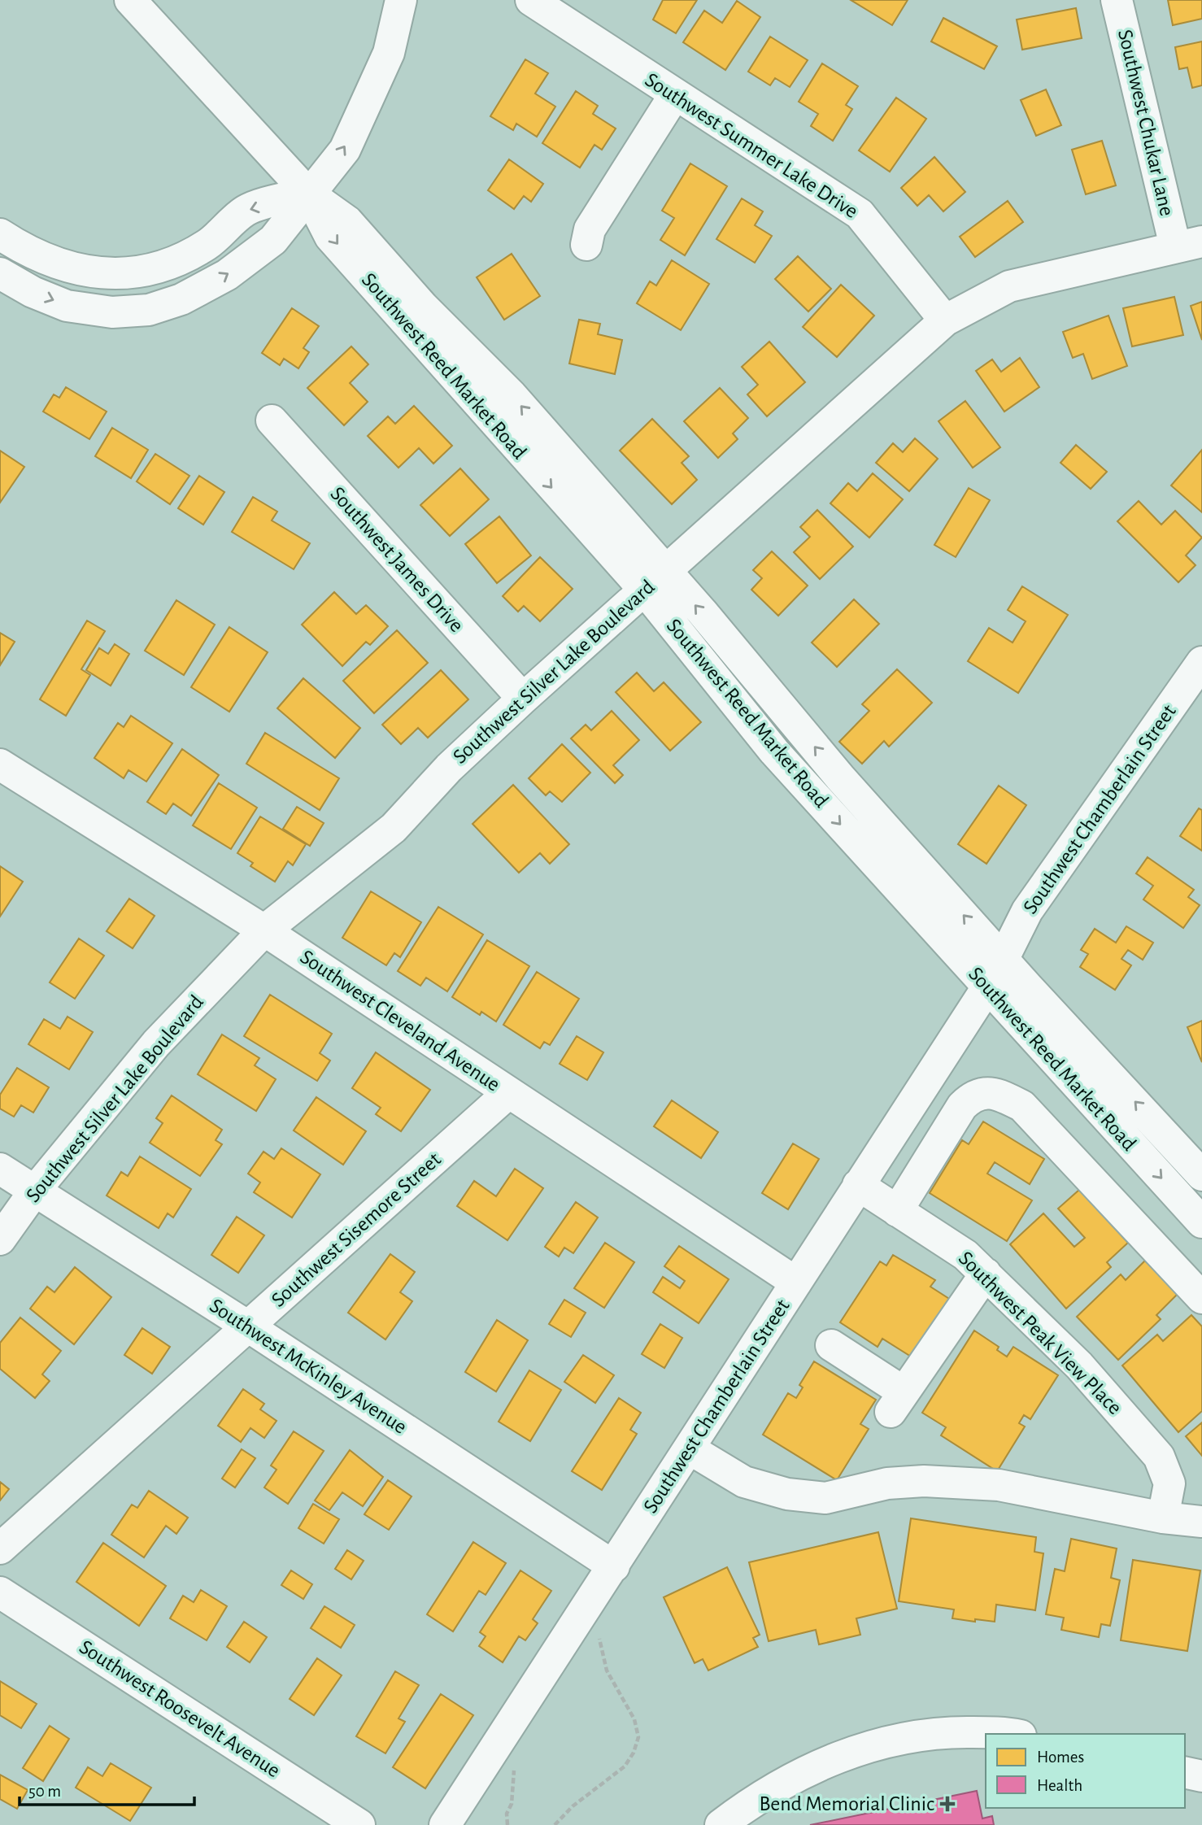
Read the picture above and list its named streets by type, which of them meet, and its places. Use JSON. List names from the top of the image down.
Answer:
{
  "streets": {
    "main road": [
      "Southwest Chukar Lane",
      "Southwest Summer Lake Drive",
      "Southwest Reed Market Road",
      "Southwest James Drive",
      "Southwest Silver Lake Boulevard",
      "Southwest Chamberlain Street",
      "Southwest Cleveland Avenue",
      "Southwest Sisemore Street",
      "Southwest Peak View Place",
      "Southwest McKinley Avenue",
      "Southwest Roosevelt Avenue"
    ]
  },
  "crossings": [
    ["Southwest Chukar Lane", "Southwest Silver Lake Boulevard"],
    ["Southwest Summer Lake Drive", "Southwest Silver Lake Boulevard"],
    ["Southwest Reed Market Road", "Southwest Silver Lake Boulevard"],
    ["Southwest Reed Market Road", "Southwest Chamberlain Street"],
    ["Southwest James Drive", "Southwest Silver Lake Boulevard"],
    ["Southwest Silver Lake Boulevard", "Southwest Cleveland Avenue"],
    ["Southwest Silver Lake Boulevard", "Southwest McKinley Avenue"],
    ["Southwest Chamberlain Street", "Southwest Cleveland Avenue"],
    ["Southwest Chamberlain Street", "Southwest Peak View Place"],
    ["Southwest Chamberlain Street", "Southwest McKinley Avenue"],
    ["Southwest Cleveland Avenue", "Southwest Sisemore Street"],
    ["Southwest Sisemore Street", "Southwest McKinley Avenue"]
  ],
  "places": {
    "health": ["Bend Memorial Clinic"]
  },
  "legend": ["Homes", "Health"],
  "scale_bar": "50 m"
}
